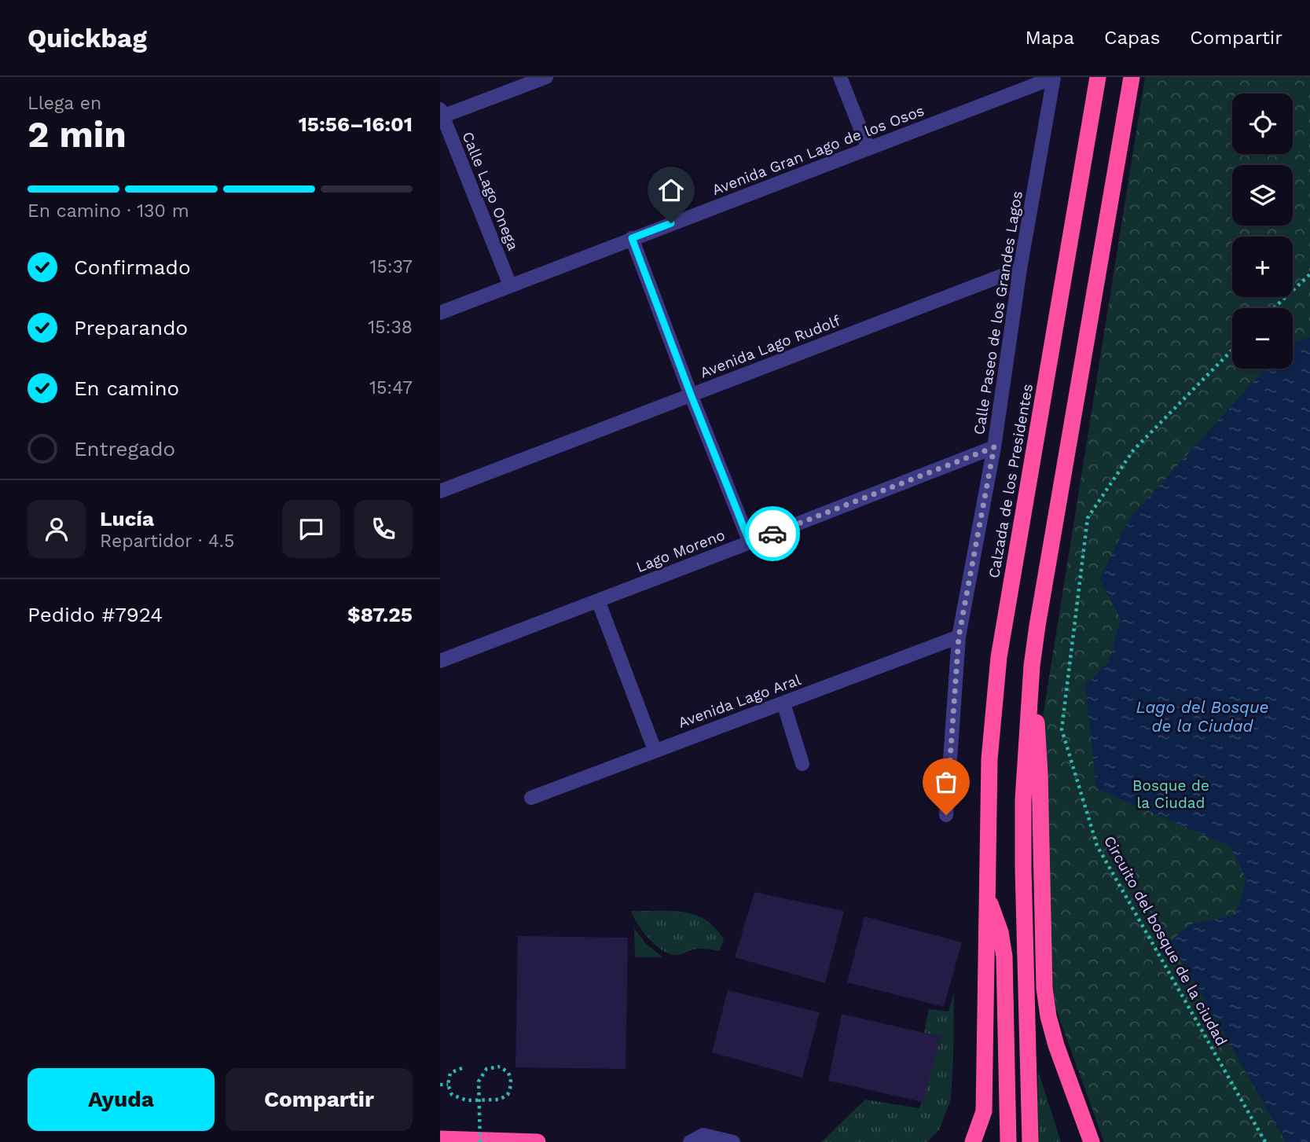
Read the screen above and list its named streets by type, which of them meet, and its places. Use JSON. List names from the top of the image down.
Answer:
{
  "streets": {
    "highway": ["Calzada de los Presidentes"],
    "street": [
      "Avenida Gran Lago de los Osos",
      "Calle Lago Onega",
      "Calle Paseo de los Grandes Lagos",
      "Avenida Lago Rudolf",
      "Lago Moreno",
      "Avenida Lago Aral"
    ],
    "path": ["Circuito del bosque de la ciudad"]
  },
  "crossings": [
    ["Avenida Gran Lago de los Osos", "Calle Lago Onega"],
    ["Avenida Gran Lago de los Osos", "Calle Paseo de los Grandes Lagos"],
    ["Calle Paseo de los Grandes Lagos", "Avenida Lago Rudolf"],
    ["Calle Paseo de los Grandes Lagos", "Lago Moreno"],
    ["Calle Paseo de los Grandes Lagos", "Avenida Lago Aral"]
  ],
  "water": ["Lago del Bosque de la Ciudad"],
  "parks": ["Bosque de la Ciudad"],
  "page": {
    "header": "Quickbag",
    "nav": ["Mapa", "Capas", "Compartir"],
    "heading": ["2 min", "Llega en", "15:56–16:01"],
    "panel": [
      "Lucía",
      "Repartidor · 4.5",
      "Pedido #7924",
      "$87.25"
    ],
    "map_buttons": ["+", "−"],
    "bar": "En camino · 130 m",
    "list": [
      ["Confirmado", "15:37"],
      ["Preparando", "15:38"],
      ["En camino", "15:47"],
      "Entregado"
    ],
    "buttons": ["Ayuda", "Compartir"]
  }
}
